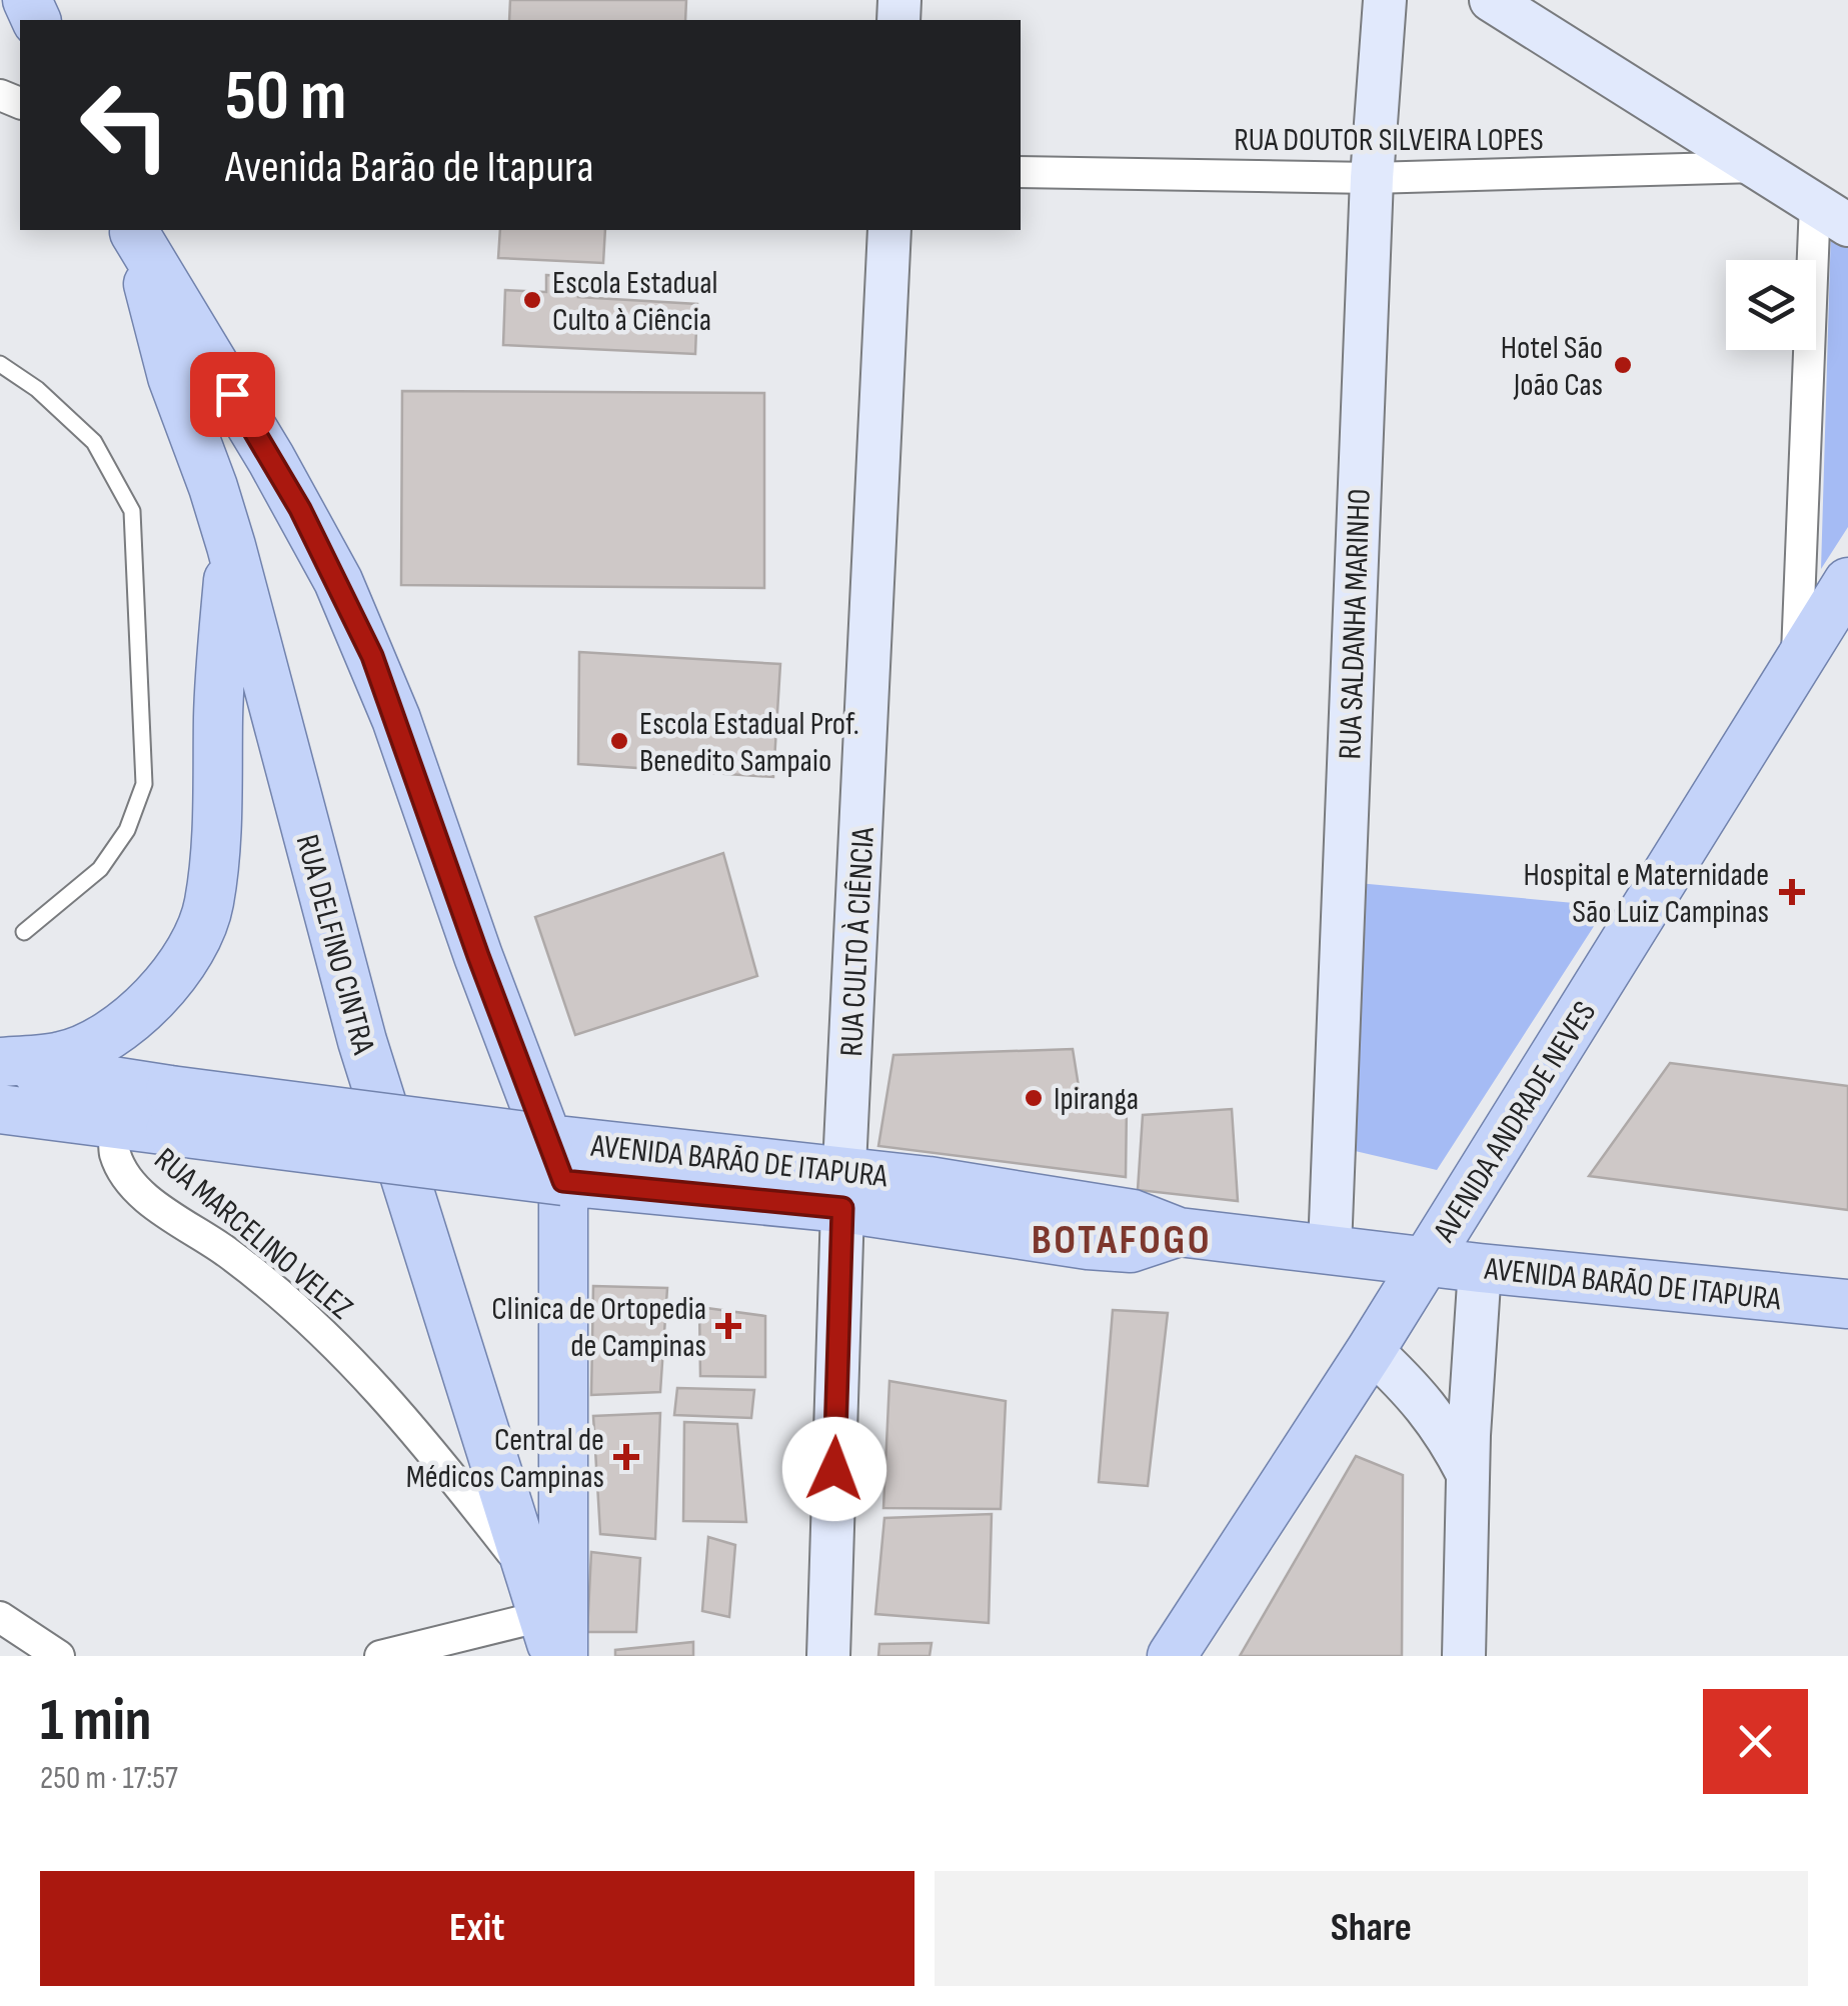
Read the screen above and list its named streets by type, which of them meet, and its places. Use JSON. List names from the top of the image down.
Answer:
{
  "streets": {
    "main road": ["RUA DELFINO CINTRA", "AVENIDA ANDRADE NEVES", "AVENIDA BARÃO DE ITAPURA"],
    "street": [
      "RUA DOUTOR SILVEIRA LOPES",
      "RUA SALDANHA MARINHO",
      "RUA CULTO À CIÊNCIA",
      "RUA MARCELINO VELEZ"
    ]
  },
  "crossings": [
    ["RUA DOUTOR SILVEIRA LOPES", "RUA SALDANHA MARINHO"],
    ["RUA SALDANHA MARINHO", "AVENIDA BARÃO DE ITAPURA"],
    ["RUA CULTO À CIÊNCIA", "AVENIDA BARÃO DE ITAPURA"],
    ["RUA DELFINO CINTRA", "RUA MARCELINO VELEZ"],
    ["AVENIDA ANDRADE NEVES", "AVENIDA BARÃO DE ITAPURA"],
    ["AVENIDA BARÃO DE ITAPURA", "RUA MARCELINO VELEZ"]
  ],
  "districts": ["BOTAFOGO"],
  "places": {
    "other": [
      "Escola Estadual Culto à Ciência",
      "Hotel São João Cas",
      "Escola Estadual Prof. Benedito Sampaio",
      "Ipiranga"
    ],
    "health": ["Hospital e Maternidade São Luiz Campinas", "Clinica de Ortopedia de Campinas", "Central de Médicos Campinas"]
  },
  "page": {
    "turn": ["50 m", "Avenida Barão de Itapura"],
    "heading": ["1 min", "250 m · 17:57"],
    "buttons": ["Exit", "Share"]
  }
}
